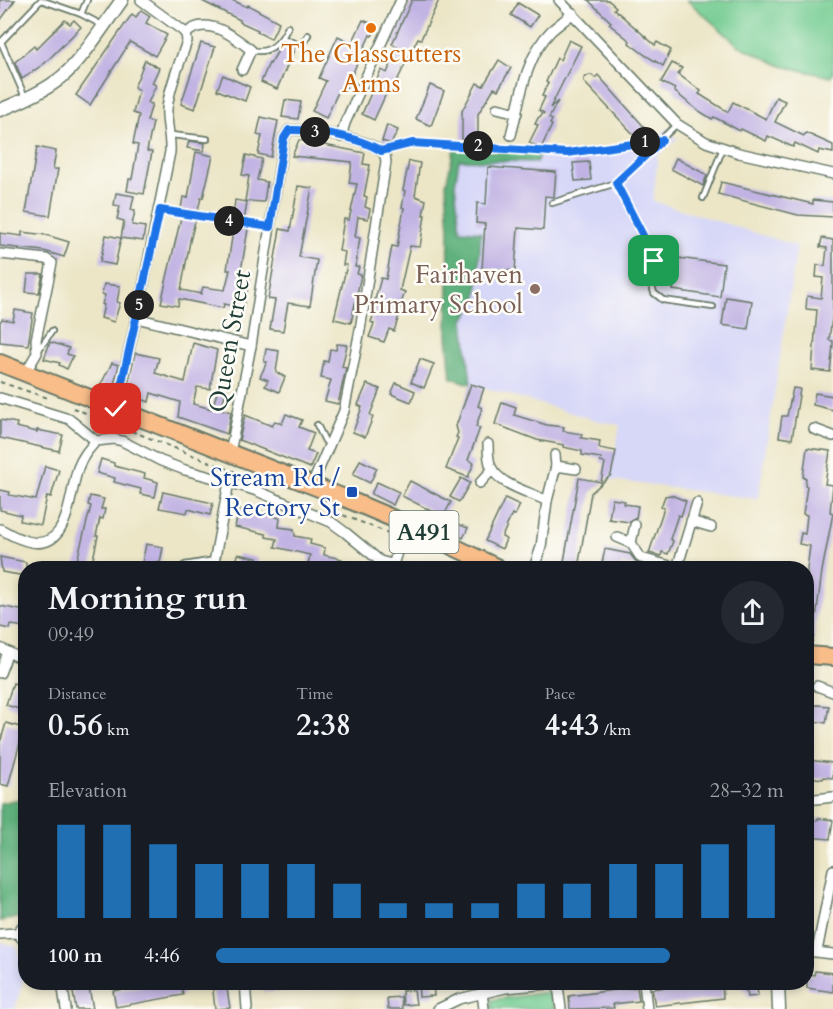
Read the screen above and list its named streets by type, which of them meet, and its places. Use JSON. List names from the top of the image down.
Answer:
{
  "streets": {
    "highway": ["A491"],
    "street": ["Queen Street"]
  },
  "crossings": [
    ["Queen Street", "A491"]
  ],
  "places": {
    "other": ["The Glasscutters Arms", "Fairhaven Primary School"],
    "transit": ["Stream Rd / Rectory St"]
  },
  "page": {
    "pins": [
      "3",
      "1",
      "2",
      "4",
      "5"
    ],
    "heading": ["Morning run", "09:49"],
    "stats": [
      ["Distance", "0.56 km"],
      ["Time", "2:38"],
      ["Pace", "4:43 /km"]
    ],
    "chart": ["Elevation", "28–32 m"],
    "list": [
      {
        "name": "100 m",
        "note": "4:46"
      }
    ]
  }
}
